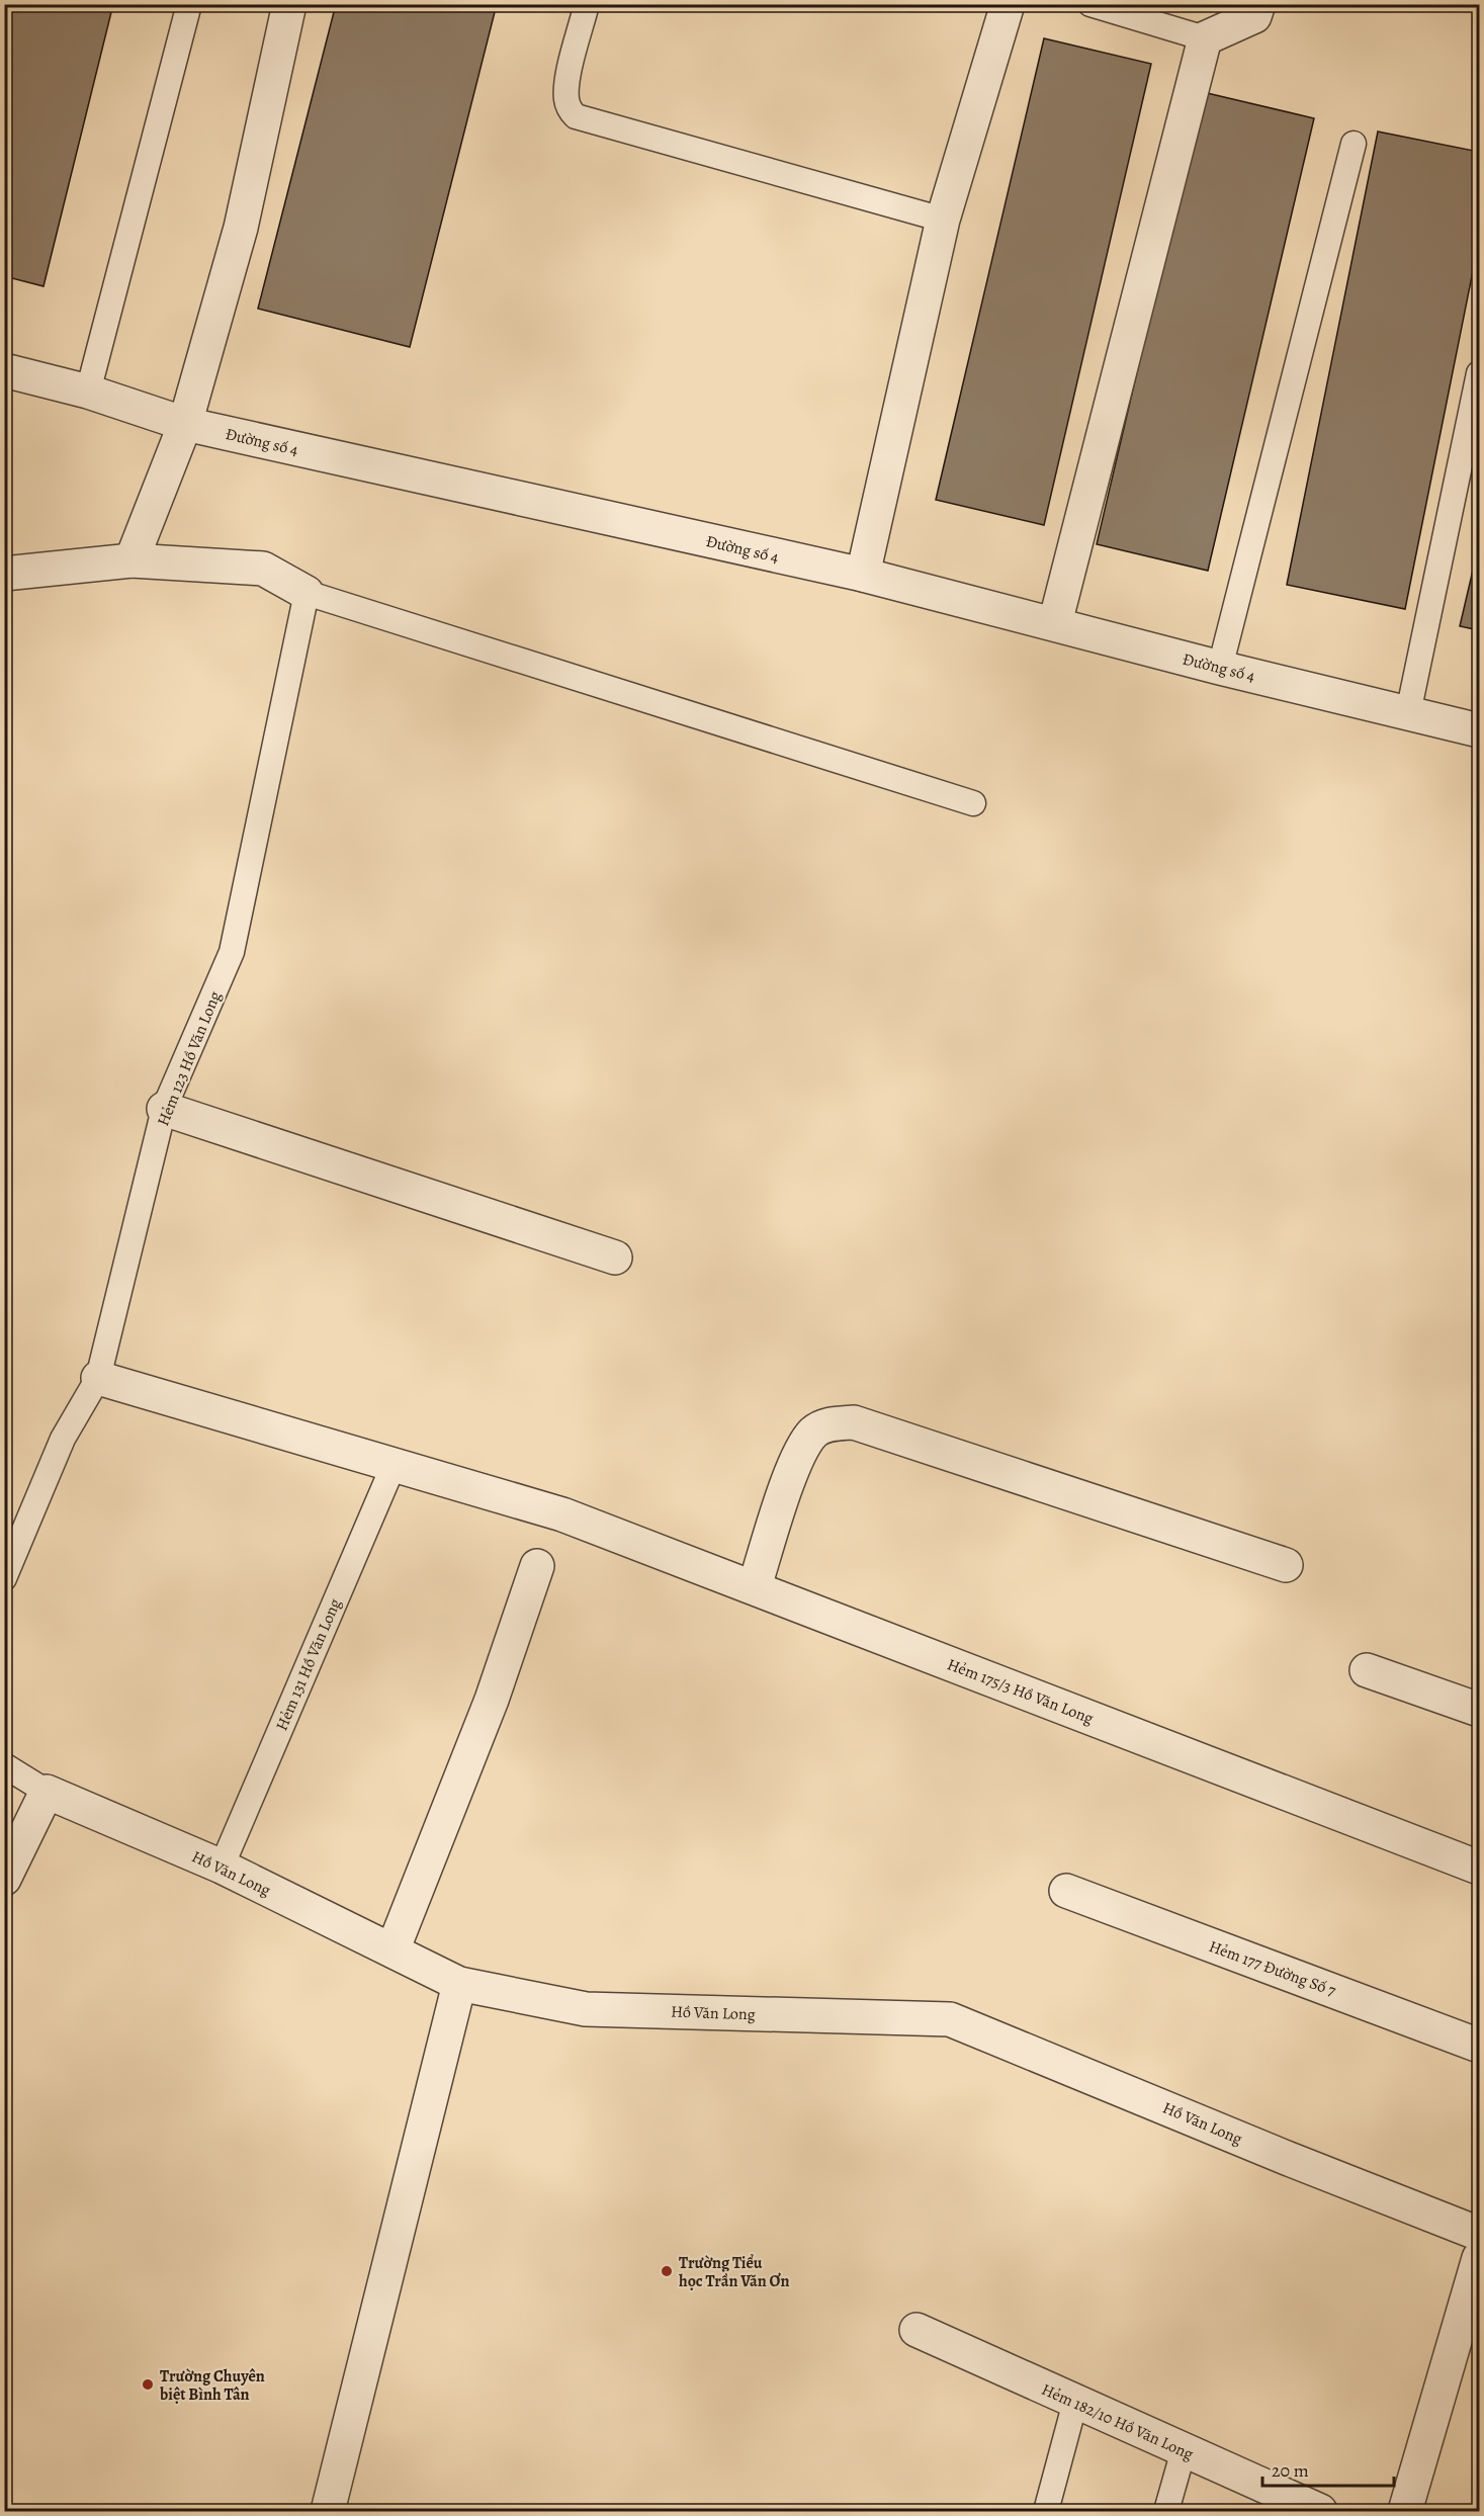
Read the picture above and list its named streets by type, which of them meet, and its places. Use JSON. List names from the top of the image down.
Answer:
{
  "streets": {
    "street": [
      "Đường số 4",
      "Hẻm 175/3 Hồ Văn Long",
      "Hồ Văn Long",
      "Hẻm 177 Đường Số 7",
      "Hẻm 182/10 Hồ Văn Long"
    ],
    "lane": ["Hẻm 123 Hồ Văn Long", "Hẻm 131 Hồ Văn Long"]
  },
  "crossings": [
    ["Hẻm 123 Hồ Văn Long", "Hẻm 175/3 Hồ Văn Long"],
    ["Hẻm 131 Hồ Văn Long", "Hẻm 175/3 Hồ Văn Long"],
    ["Hẻm 131 Hồ Văn Long", "Hồ Văn Long"]
  ],
  "places": ["Trường Tiểu học Trần Văn Ơn", "Trường Chuyên biệt Bình Tân"],
  "scale_bar": "20 m"
}
